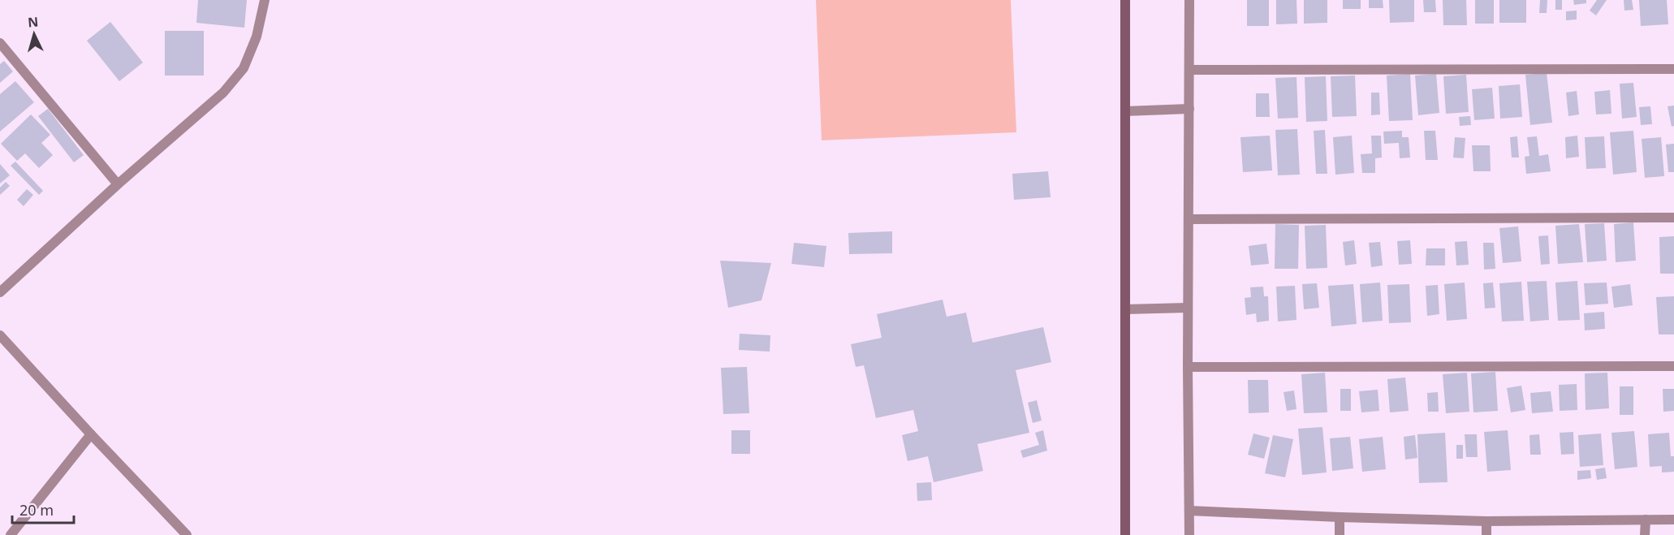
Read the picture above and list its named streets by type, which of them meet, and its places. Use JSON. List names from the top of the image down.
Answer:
{
  "scale_bar": "20 m",
  "north": "top"
}
